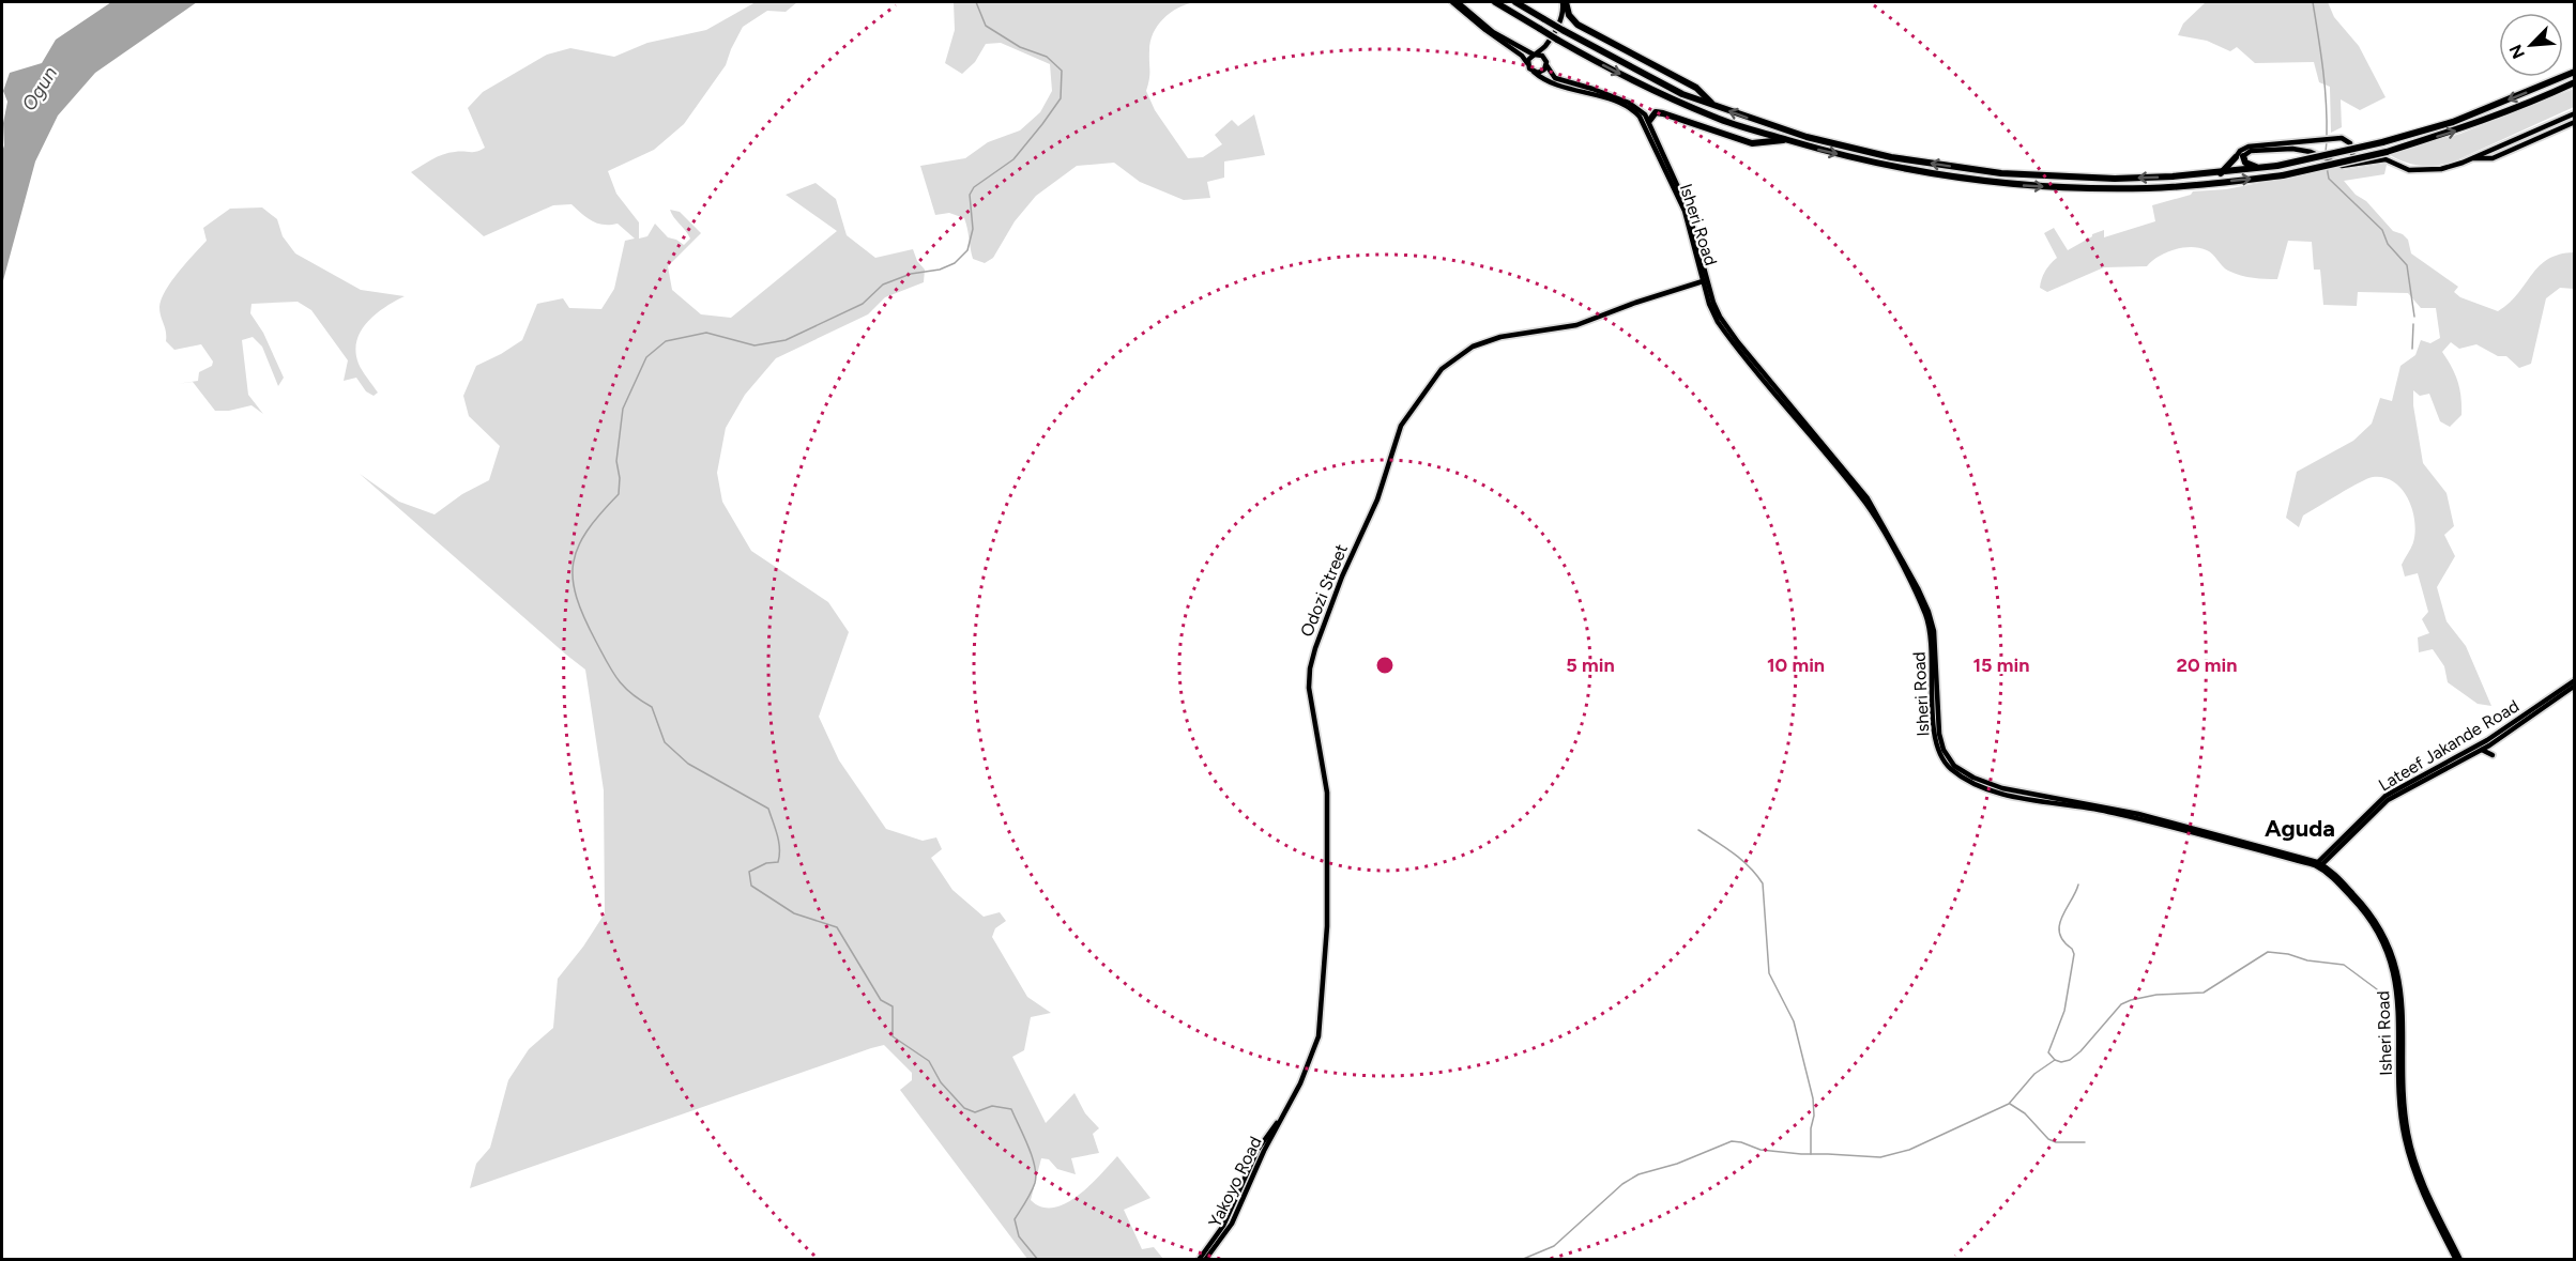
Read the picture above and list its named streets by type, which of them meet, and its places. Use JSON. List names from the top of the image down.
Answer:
{
  "streets": {
    "main road": [
      "Isheri Road",
      "Odozi Street",
      "Lateef Jakande Road",
      "Yakoyo Road"
    ]
  },
  "crossings": [
    ["Isheri Road", "Odozi Street"],
    ["Isheri Road", "Lateef Jakande Road"],
    ["Odozi Street", "Yakoyo Road"]
  ],
  "districts": ["Aguda"],
  "water": ["Ogun"],
  "north": "bottom left",
  "rings": [
    "5 min",
    "10 min",
    "15 min",
    "20 min"
  ]
}
